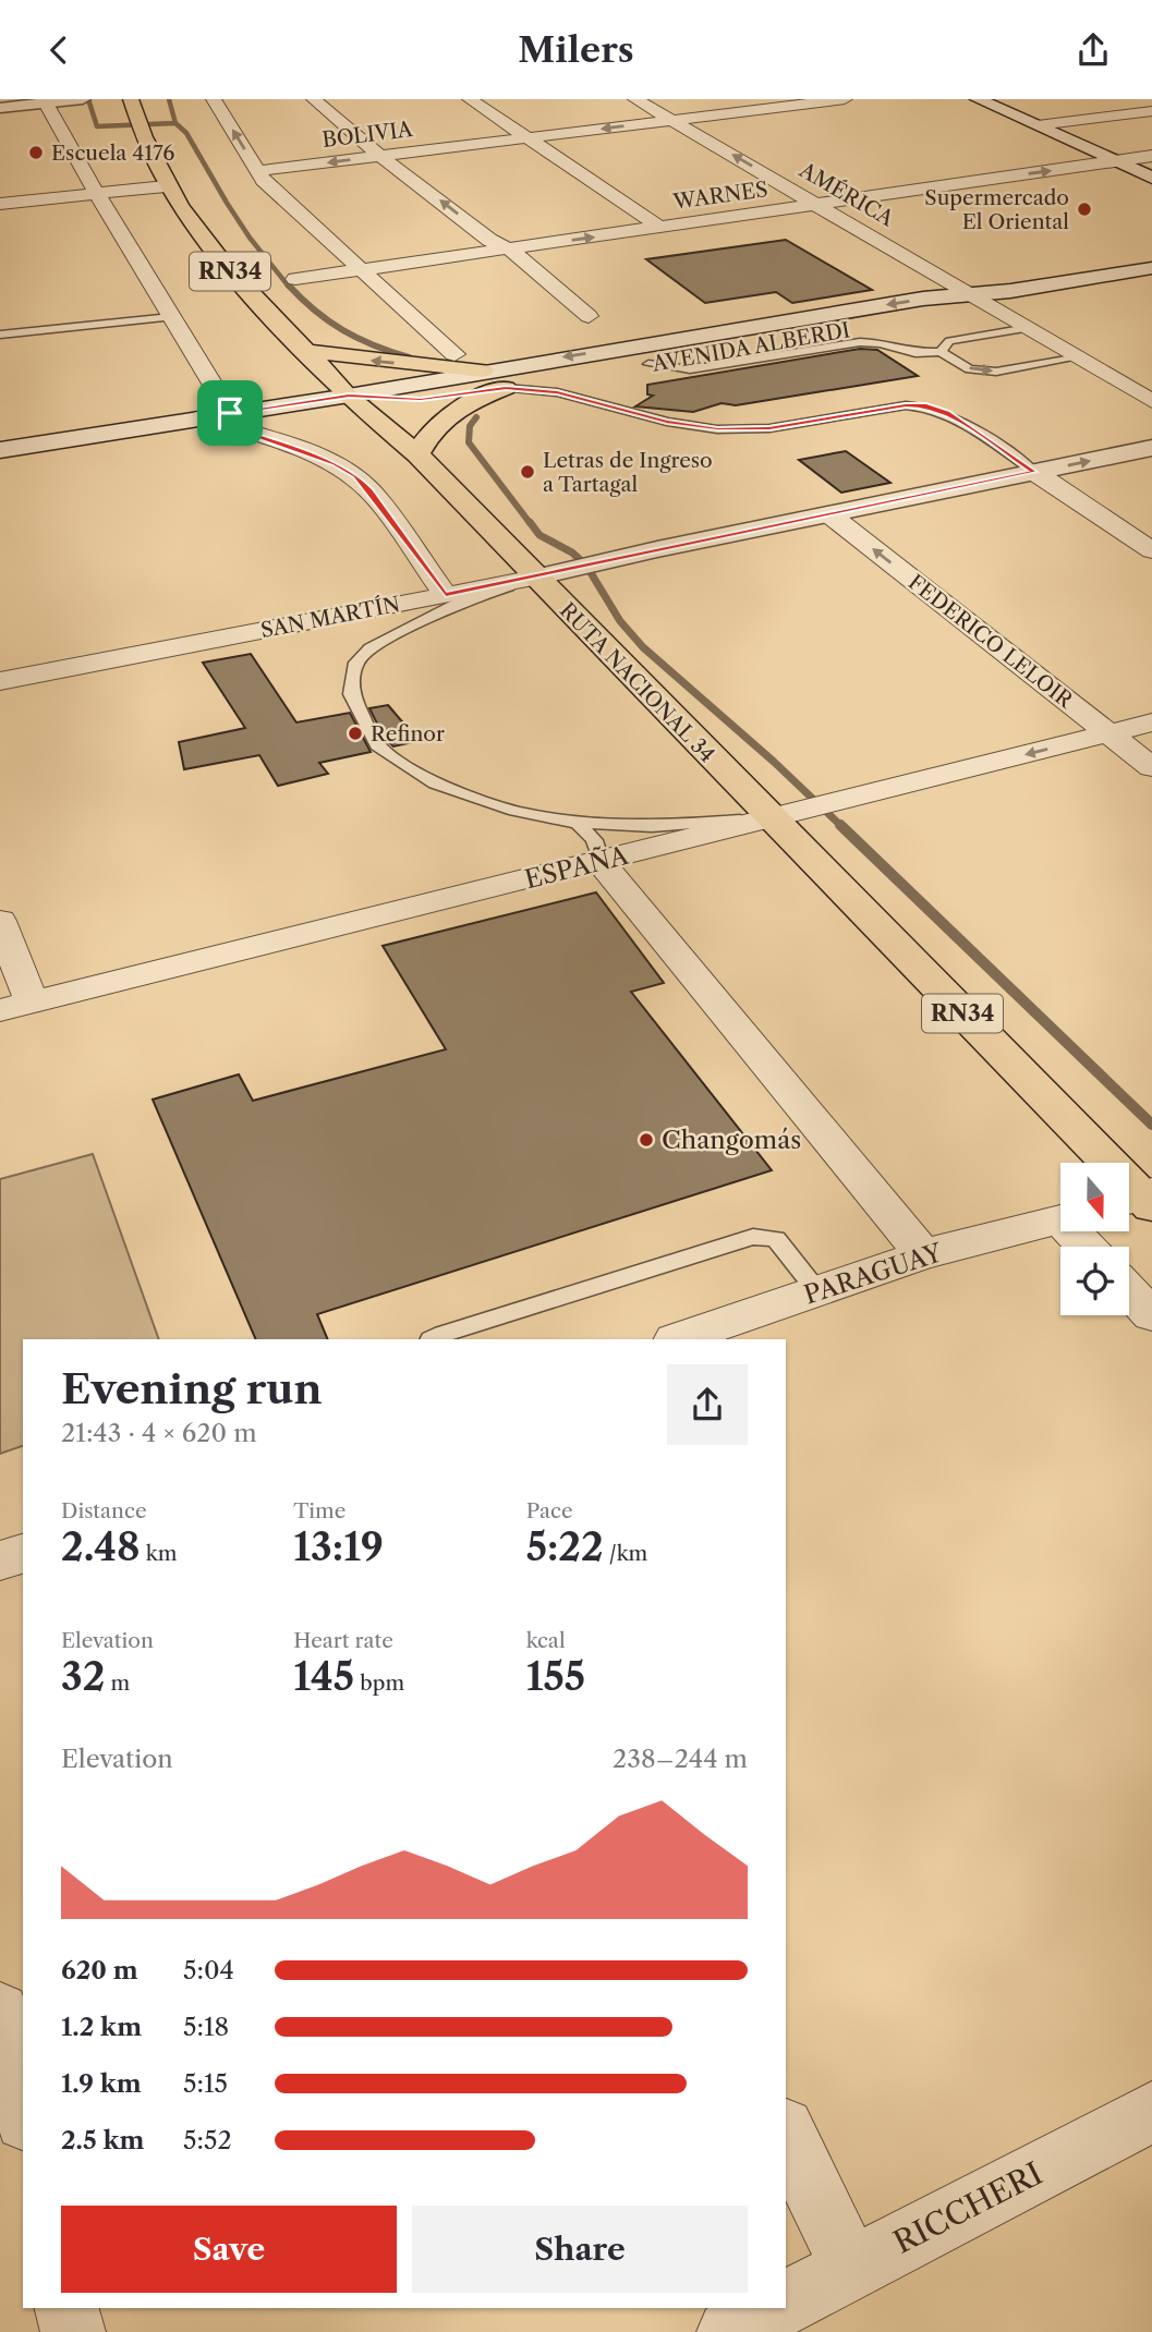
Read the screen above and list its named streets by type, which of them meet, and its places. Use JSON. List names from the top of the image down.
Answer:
{
  "streets": {
    "highway": ["RN34", "RUTA NACIONAL 34"],
    "main road": ["AVENIDA ALBERDI", "SAN MARTÍN"],
    "street": [
      "BOLIVIA",
      "AMÉRICA",
      "WARNES",
      "FEDERICO LELOIR",
      "ESPAÑA",
      "PARAGUAY",
      "RICCHERI"
    ]
  },
  "crossings": [
    ["BOLIVIA", "AMÉRICA"],
    ["AMÉRICA", "WARNES"],
    ["AMÉRICA", "AVENIDA ALBERDI"],
    ["AVENIDA ALBERDI", "RUTA NACIONAL 34"],
    ["SAN MARTÍN", "FEDERICO LELOIR"],
    ["SAN MARTÍN", "RUTA NACIONAL 34"],
    ["FEDERICO LELOIR", "ESPAÑA"],
    ["RUTA NACIONAL 34", "ESPAÑA"]
  ],
  "one_way": ["BOLIVIA", "WARNES"],
  "places": [
    "Escuela 4176",
    "Supermercado El Oriental",
    "Letras de Ingreso a Tartagal",
    "Refinor",
    "Changomás"
  ],
  "north": "bottom",
  "page": {
    "header": "Milers",
    "heading": ["Evening run", "21:43 · 4 × 620 m"],
    "stats": [
      ["Distance", "2.48 km"],
      ["Time", "13:19"],
      ["Pace", "5:22 /km"],
      ["Elevation", "32 m"],
      ["Heart rate", "145 bpm"],
      ["kcal", "155"]
    ],
    "chart": ["Elevation", "238–244 m"],
    "list": [
      {
        "name": "620 m",
        "note": "5:04"
      },
      {
        "name": "1.2 km",
        "note": "5:18"
      },
      {
        "name": "1.9 km",
        "note": "5:15"
      },
      {
        "name": "2.5 km",
        "note": "5:52"
      }
    ],
    "buttons": ["Save", "Share"]
  }
}
